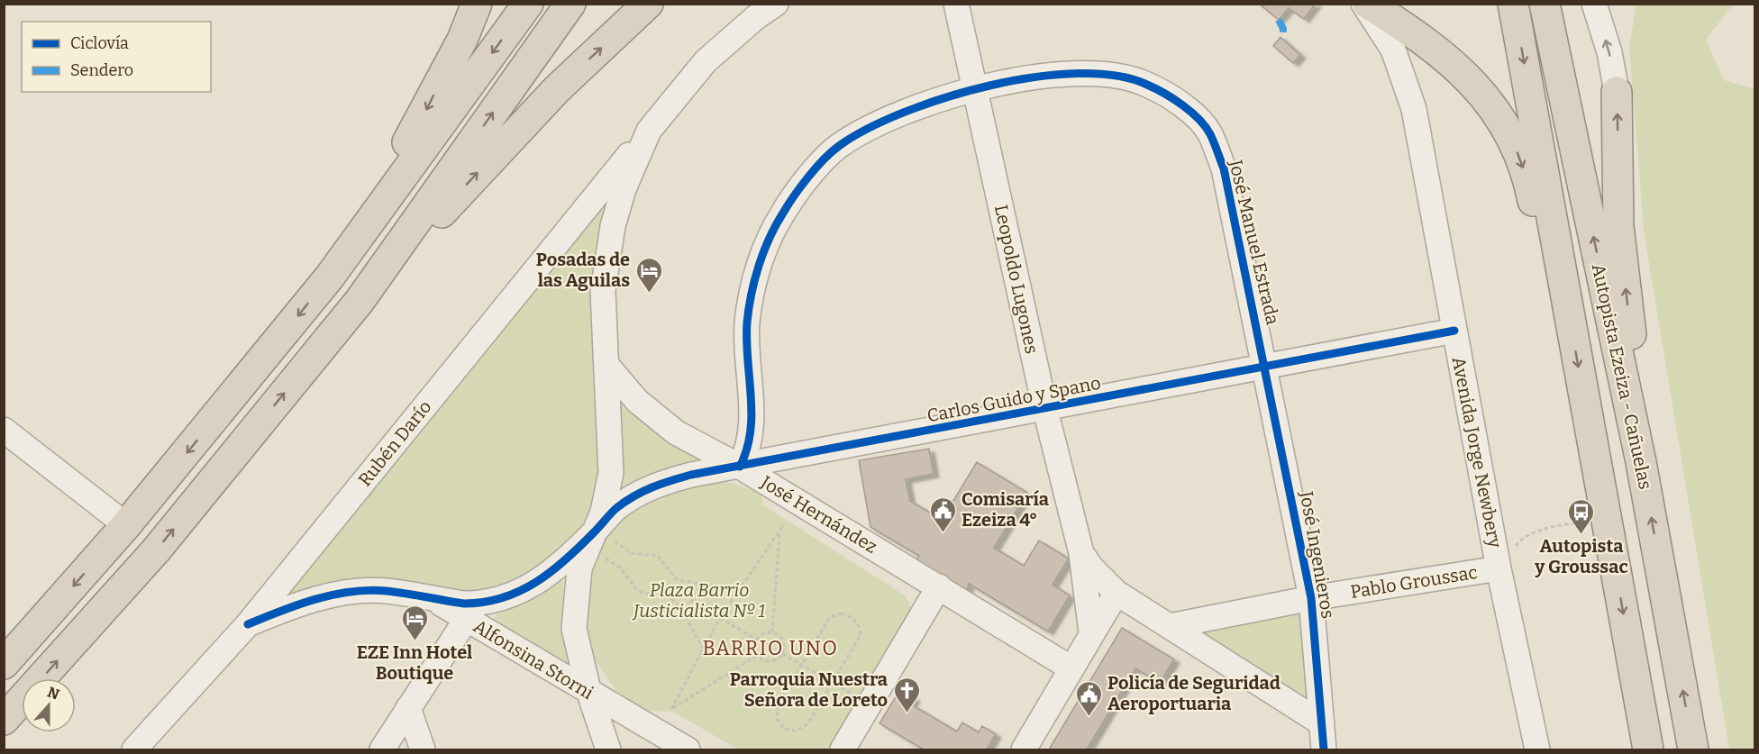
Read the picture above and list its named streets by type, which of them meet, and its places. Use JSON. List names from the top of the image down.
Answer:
{
  "streets": {
    "highway": ["Autopista Ezeiza - Cañuelas"],
    "street": [
      "José Manuel Estrada",
      "Leopoldo Lugones",
      "Carlos Guido y Spano",
      "Rubén Darío",
      "Avenida Jorge Newbery",
      "José Hernández",
      "José Ingenieros",
      "Pablo Groussac",
      "Alfonsina Storni"
    ]
  },
  "crossings": [
    ["José Manuel Estrada", "Leopoldo Lugones"],
    ["José Manuel Estrada", "Carlos Guido y Spano"],
    ["José Manuel Estrada", "José Hernández"],
    ["José Manuel Estrada", "José Ingenieros"],
    ["Leopoldo Lugones", "Carlos Guido y Spano"],
    ["Leopoldo Lugones", "José Ingenieros"],
    ["Leopoldo Lugones", "Pablo Groussac"],
    ["Carlos Guido y Spano", "Avenida Jorge Newbery"],
    ["Carlos Guido y Spano", "José Hernández"],
    ["Carlos Guido y Spano", "José Ingenieros"],
    ["Carlos Guido y Spano", "Alfonsina Storni"],
    ["Avenida Jorge Newbery", "Pablo Groussac"],
    ["José Ingenieros", "Pablo Groussac"]
  ],
  "districts": ["BARRIO UNO"],
  "parks": ["Plaza Barrio Justicialista Nº 1"],
  "places": {
    "hotel": ["Posadas de las Aguilas", "EZE Inn Hotel Boutique"],
    "public building": ["Comisaría Ezeiza 4°", "Policía de Seguridad Aeroportuaria"],
    "bus stop": ["Autopista y Groussac"],
    "church": ["Parroquia Nuestra Señora de Loreto"]
  },
  "legend": ["Ciclovía", "Sendero"],
  "north": "top"
}
